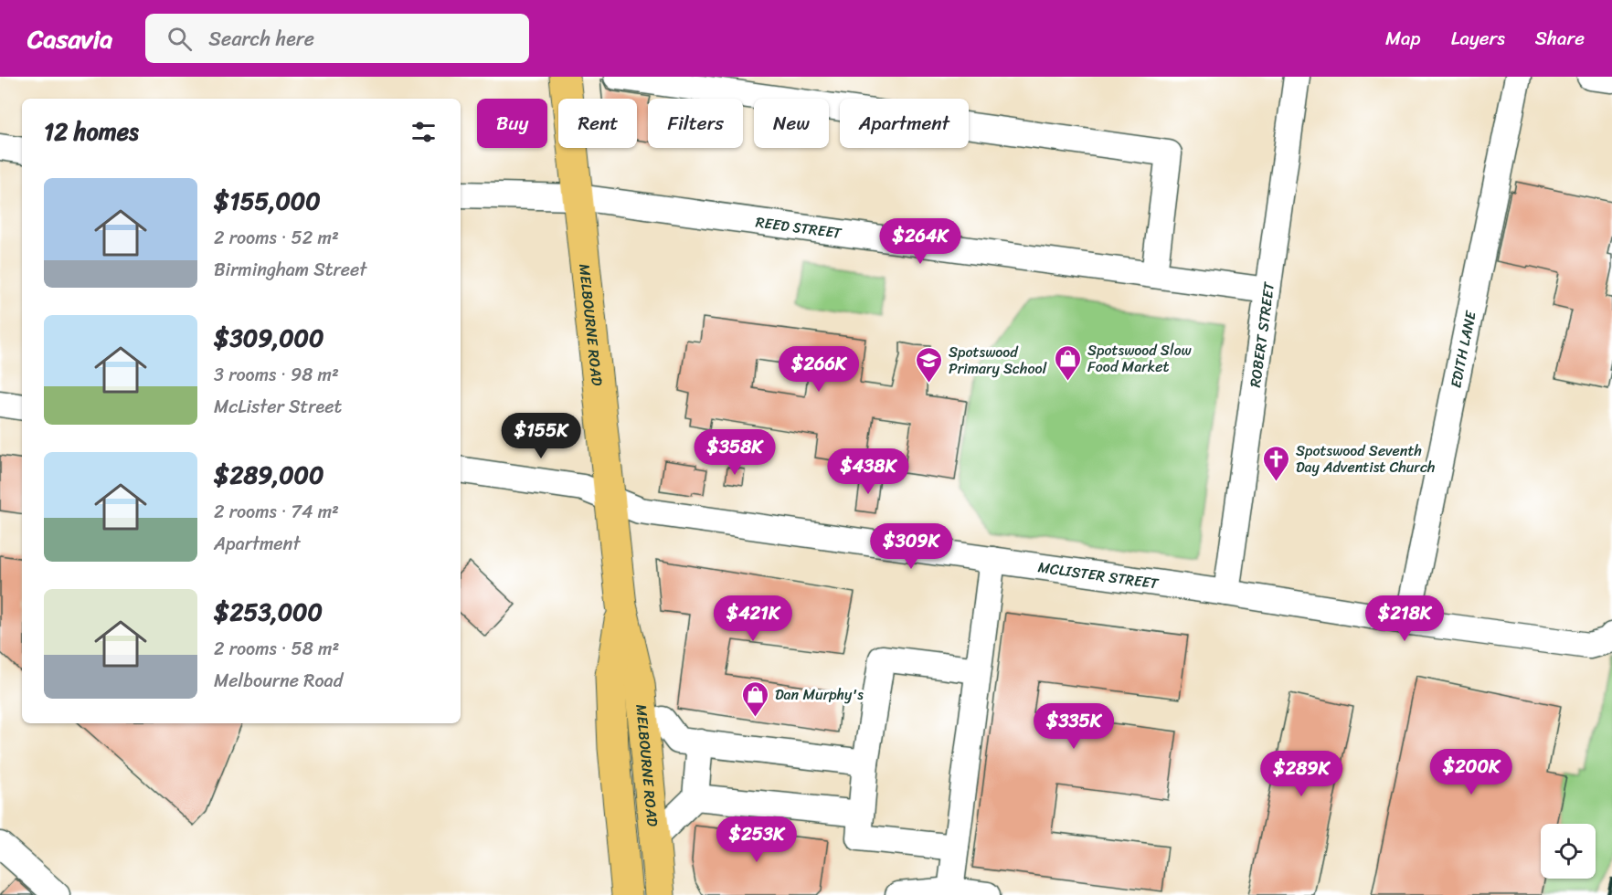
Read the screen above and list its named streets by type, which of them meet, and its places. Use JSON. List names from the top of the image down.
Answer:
{
  "streets": {
    "main road": ["MELBOURNE ROAD"],
    "street": [
      "REED STREET",
      "ROBERT STREET",
      "EDITH LANE",
      "MCLISTER STREET"
    ]
  },
  "crossings": [
    ["REED STREET", "MELBOURNE ROAD"],
    ["REED STREET", "ROBERT STREET"],
    ["MELBOURNE ROAD", "MCLISTER STREET"],
    ["ROBERT STREET", "MCLISTER STREET"],
    ["EDITH LANE", "MCLISTER STREET"]
  ],
  "places": {
    "shop": ["Spotswood Slow Food Market", "Dan Murphy's"],
    "school or university": ["Spotswood Primary School"],
    "church": ["Spotswood Seventh Day Adventist Church"]
  },
  "page": {
    "header": "Casavia",
    "search": "Search here",
    "nav": ["Map", "Layers", "Share"],
    "chip": [
      "Buy",
      "Rent",
      "Filters",
      "New",
      "Apartment"
    ],
    "heading": "12 homes",
    "list": [
      {
        "name": "$155,000",
        "note": "2 rooms · 52 m² · Birmingham Street"
      },
      {
        "name": "$309,000",
        "note": "3 rooms · 98 m² · McLister Street"
      },
      {
        "name": "$289,000",
        "note": "2 rooms · 74 m² · Apartment"
      },
      {
        "name": "$253,000",
        "note": "2 rooms · 58 m² · Melbourne Road"
      }
    ],
    "price": [
      "$264K",
      "$266K",
      "$155K",
      "$358K",
      "$438K",
      "$309K",
      "$421K",
      "$218K",
      "$335K",
      "$200K",
      "$289K",
      "$253K"
    ]
  }
}
